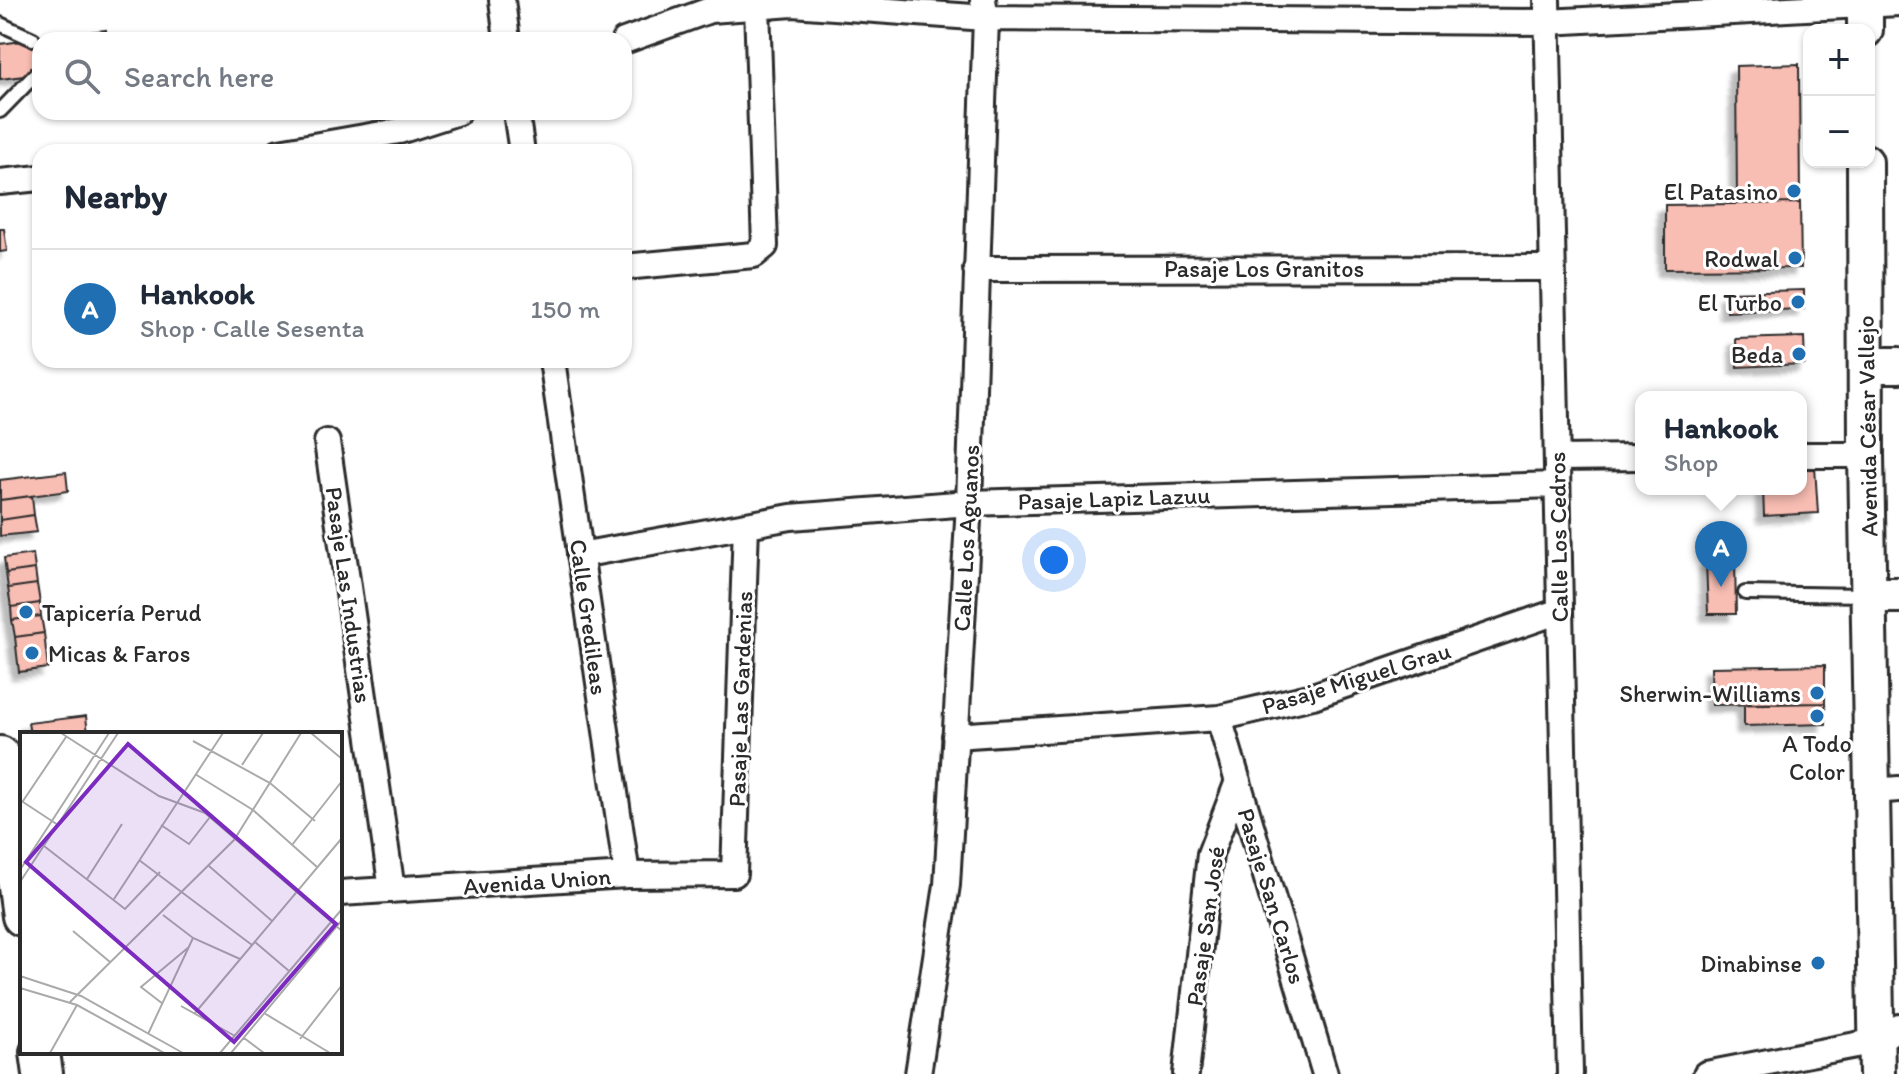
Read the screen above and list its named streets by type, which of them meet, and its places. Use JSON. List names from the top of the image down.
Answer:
{
  "streets": {
    "main road": ["Avenida César Vallejo"],
    "street": [
      "Pasaje Los Granitos",
      "Pasaje Lapiz Lazuu",
      "Calle Los Cedros",
      "Calle Los Aguanos",
      "Pasaje Las Industrias",
      "Calle Gredileas",
      "Pasaje Miguel Grau",
      "Pasaje Las Gardenias",
      "Avenida Union",
      "Pasaje San Carlos",
      "Pasaje San José"
    ]
  },
  "crossings": [
    ["Pasaje Los Granitos", "Calle Los Cedros"],
    ["Pasaje Los Granitos", "Calle Los Aguanos"],
    ["Pasaje Lapiz Lazuu", "Calle Los Cedros"],
    ["Pasaje Lapiz Lazuu", "Calle Los Aguanos"],
    ["Pasaje Lapiz Lazuu", "Calle Gredileas"],
    ["Pasaje Lapiz Lazuu", "Pasaje Las Gardenias"],
    ["Calle Los Cedros", "Pasaje Miguel Grau"],
    ["Calle Los Aguanos", "Pasaje Miguel Grau"],
    ["Pasaje Las Industrias", "Avenida Union"],
    ["Calle Gredileas", "Avenida Union"],
    ["Pasaje Miguel Grau", "Pasaje San Carlos"],
    ["Pasaje Las Gardenias", "Avenida Union"],
    ["Pasaje San Carlos", "Pasaje San José"]
  ],
  "places": [
    "El Patasino",
    "Rodwal",
    "El Turbo",
    "Beda",
    "Tapicería Perud",
    "Micas & Faros",
    "Sherwin-Williams",
    "A Todo Color",
    "Dinabinse"
  ],
  "page": {
    "map_buttons": ["+", "−"],
    "search": "Search here",
    "heading": "Nearby",
    "list": [
      {
        "mark": "A",
        "name": "Hankook",
        "note": "Shop · Calle Sesenta",
        "value": "150 m"
      }
    ],
    "popup": ["Hankook", "Shop"],
    "pins": "A"
  }
}
